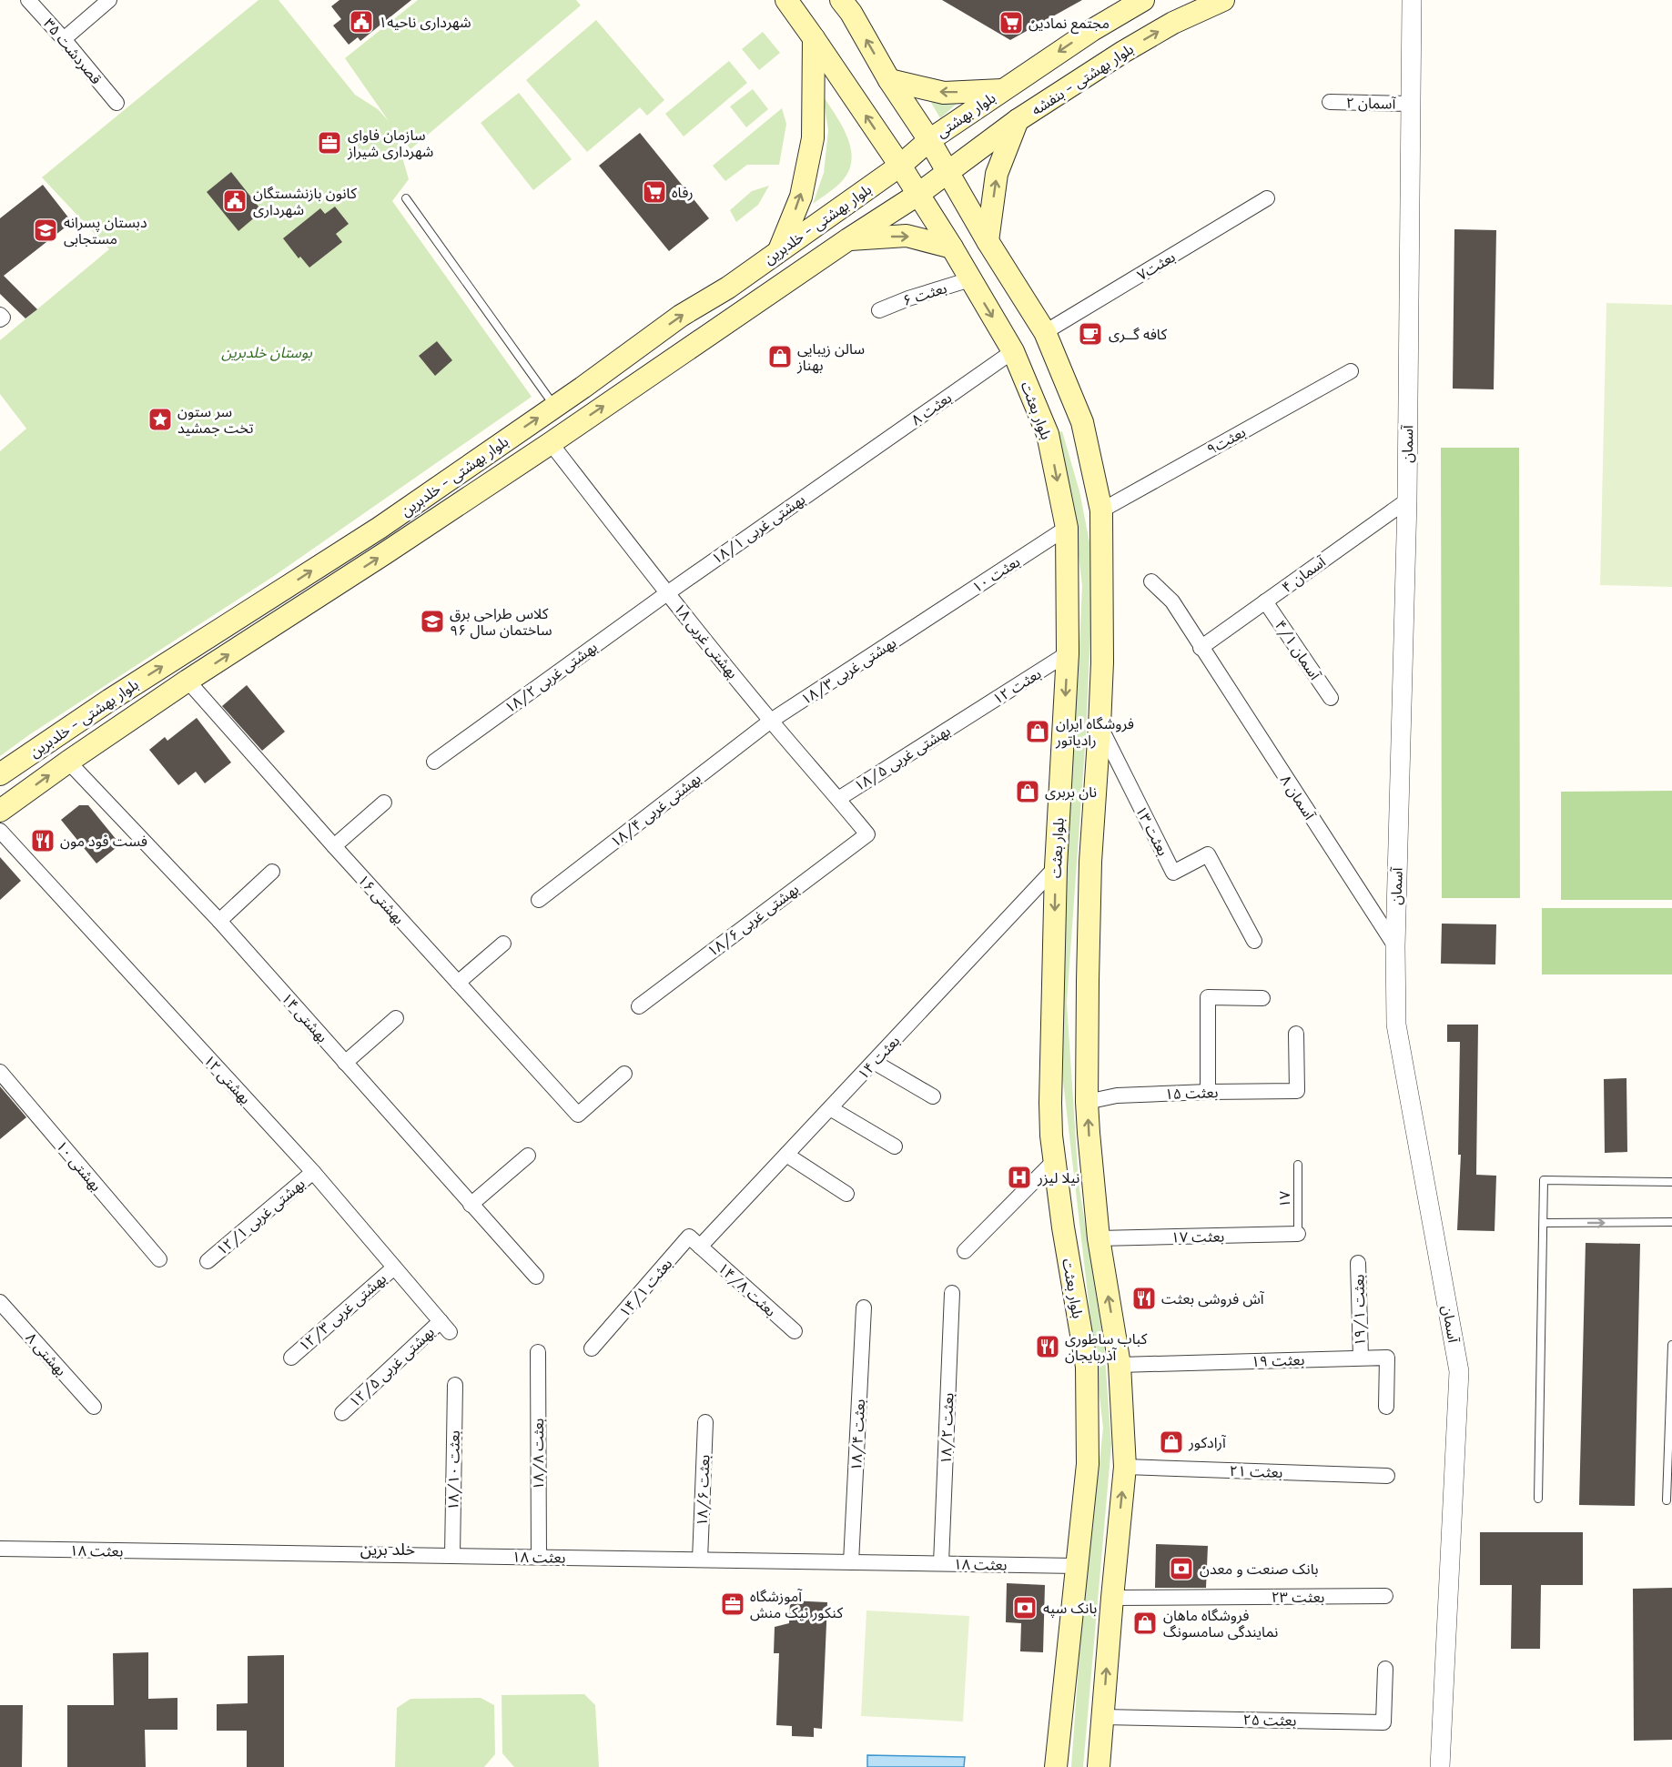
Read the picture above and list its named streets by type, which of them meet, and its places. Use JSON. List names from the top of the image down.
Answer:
{
  "streets": {
    "main road": [
      "بلوار بهشتی - بنفشه",
      "بلوار بهشتی",
      "بلوار بهشتی - خلدبرین",
      "بلوار بعثت"
    ],
    "street": [
      "قصردشت ۳۵",
      "۲ آسمان",
      "بعثت۷",
      "۶ بعثت",
      "۸ بعثت",
      "بعثت۹",
      "آسمان",
      "بهشتی غربی ۱۸/۱",
      "۱۰ بعثت",
      "۴ آسمان",
      "بهشتی غربی ۱۸",
      "۴/۱ آسمان",
      "بهشتی غربی ۱۸/۳",
      "بهشتی غربی ۱۸/۲",
      "۱۲ بعثت",
      "بهشتی غربی ۱۸/۵",
      "۸ آسمان",
      "بهشتی غربی ۱۸/۴",
      "۱۳ بعثت",
      "۱۶ بهشتی",
      "بهشتی غربی ۱۸/۶",
      "۱۴ بهشتی",
      "بعثت ۱۴",
      "۱۲ بهشتی",
      "بعثت ۱۵",
      "۱۰ بهشتی",
      "۱۲/۱ بهشتی غربی",
      "بعثت ۱۷",
      "۱۴/۱ بعثت",
      "۱۴/۸ بعثت",
      "۱۹/۱ بعثت",
      "۱۲/۳ بهشتی غربی",
      "۸ بهشتی",
      "بعثت ۱۹",
      "۱۲/۵ بهشتی غربی",
      "۱۸/۲ بعثت",
      "۱۸/۴ بعثت",
      "۱۸/۸ بعثت",
      "۱۸/۱۰ بعثت",
      "۲۱ بعثت",
      "۱۸/۶ بعثت",
      "بعثت ۱۸",
      "۲۳ بعثت",
      "۲۵ بعثت"
    ],
    "lane": ["۱۷"]
  },
  "crossings": [
    ["بلوار بهشتی - بنفشه", "بلوار بعثت"],
    ["۲ آسمان", "آسمان"],
    ["بلوار بهشتی", "بلوار بهشتی - خلدبرین"],
    ["بلوار بهشتی", "بلوار بعثت"],
    ["بلوار بهشتی - خلدبرین", "بلوار بعثت"],
    ["بلوار بهشتی - خلدبرین", "بهشتی غربی ۱۸"],
    ["بلوار بهشتی - خلدبرین", "۱۶ بهشتی"],
    ["بلوار بهشتی - خلدبرین", "۱۴ بهشتی"],
    ["۶ بعثت", "بلوار بعثت"],
    ["۸ بعثت", "بلوار بعثت"],
    ["۸ بعثت", "بهشتی غربی ۱۸/۱"],
    ["بلوار بعثت", "۱۰ بعثت"],
    ["بلوار بعثت", "۱۲ بعثت"],
    ["بلوار بعثت", "بعثت ۱۴"],
    ["بلوار بعثت", "بعثت ۱۸"],
    ["آسمان", "۴ آسمان"],
    ["آسمان", "۸ آسمان"],
    ["بهشتی غربی ۱۸/۱", "بهشتی غربی ۱۸"],
    ["بهشتی غربی ۱۸/۱", "بهشتی غربی ۱۸/۲"],
    ["۱۰ بعثت", "بهشتی غربی ۱۸/۳"],
    ["۴ آسمان", "۴/۱ آسمان"],
    ["۴ آسمان", "۸ آسمان"],
    ["بهشتی غربی ۱۸", "بهشتی غربی ۱۸/۳"],
    ["بهشتی غربی ۱۸", "بهشتی غربی ۱۸/۲"],
    ["بهشتی غربی ۱۸", "بهشتی غربی ۱۸/۵"],
    ["بهشتی غربی ۱۸", "بهشتی غربی ۱۸/۴"],
    ["بهشتی غربی ۱۸", "بهشتی غربی ۱۸/۶"],
    ["بهشتی غربی ۱۸/۳", "بهشتی غربی ۱۸/۴"],
    ["۱۲ بعثت", "بهشتی غربی ۱۸/۵"],
    ["بعثت ۱۴", "۱۴/۱ بعثت"],
    ["بعثت ۱۴", "۱۴/۸ بعثت"],
    ["۱۲ بهشتی", "۱۲/۱ بهشتی غربی"],
    ["۱۲ بهشتی", "۱۲/۳ بهشتی غربی"],
    ["۱۲ بهشتی", "۱۲/۵ بهشتی غربی"],
    ["۱۷", "بعثت ۱۷"],
    ["۱۴/۱ بعثت", "۱۴/۸ بعثت"],
    ["۱۹/۱ بعثت", "بعثت ۱۹"],
    ["۱۸/۲ بعثت", "بعثت ۱۸"],
    ["۱۸/۴ بعثت", "بعثت ۱۸"],
    ["۱۸/۸ بعثت", "بعثت ۱۸"],
    ["۱۸/۱۰ بعثت", "بعثت ۱۸"],
    ["۱۸/۶ بعثت", "بعثت ۱۸"]
  ],
  "one_way": ["بلوار بهشتی - خلدبرین"],
  "districts": ["خلد برین"],
  "parks": ["بوستان خلدبرین"],
  "places": {
    "public building": ["شهرداری ناحیه۱", "کانون بازنشستگان شهرداری"],
    "supermarket": ["مجتمع نمادین", "رفاه"],
    "office": ["سازمان فاوای شهرداری شیراز", "آموزشگاه کنکور نیک منش"],
    "school or university": ["دبستان پسرانه مستجابی", "کلاس طراحی برق ساختمان سال ۹۶"],
    "cafe": ["کافه گــری"],
    "shop": [
      "سالن زیبایی بهناز",
      "فروشگاه ایران رادیاتور",
      "نان بربری",
      "آرادکور",
      "فروشگاه ماهان نمایندگی سامسونگ"
    ],
    "place": ["سر ستون تخت جمشید"],
    "restaurant": ["فست فود مون", "آش فروشی بعثت", "کباب ساطوری آذربایجان"],
    "hospital": ["نیلا لیزر"],
    "bank": ["بانک صنعت و معدن", "بانک سپه"]
  }
}
